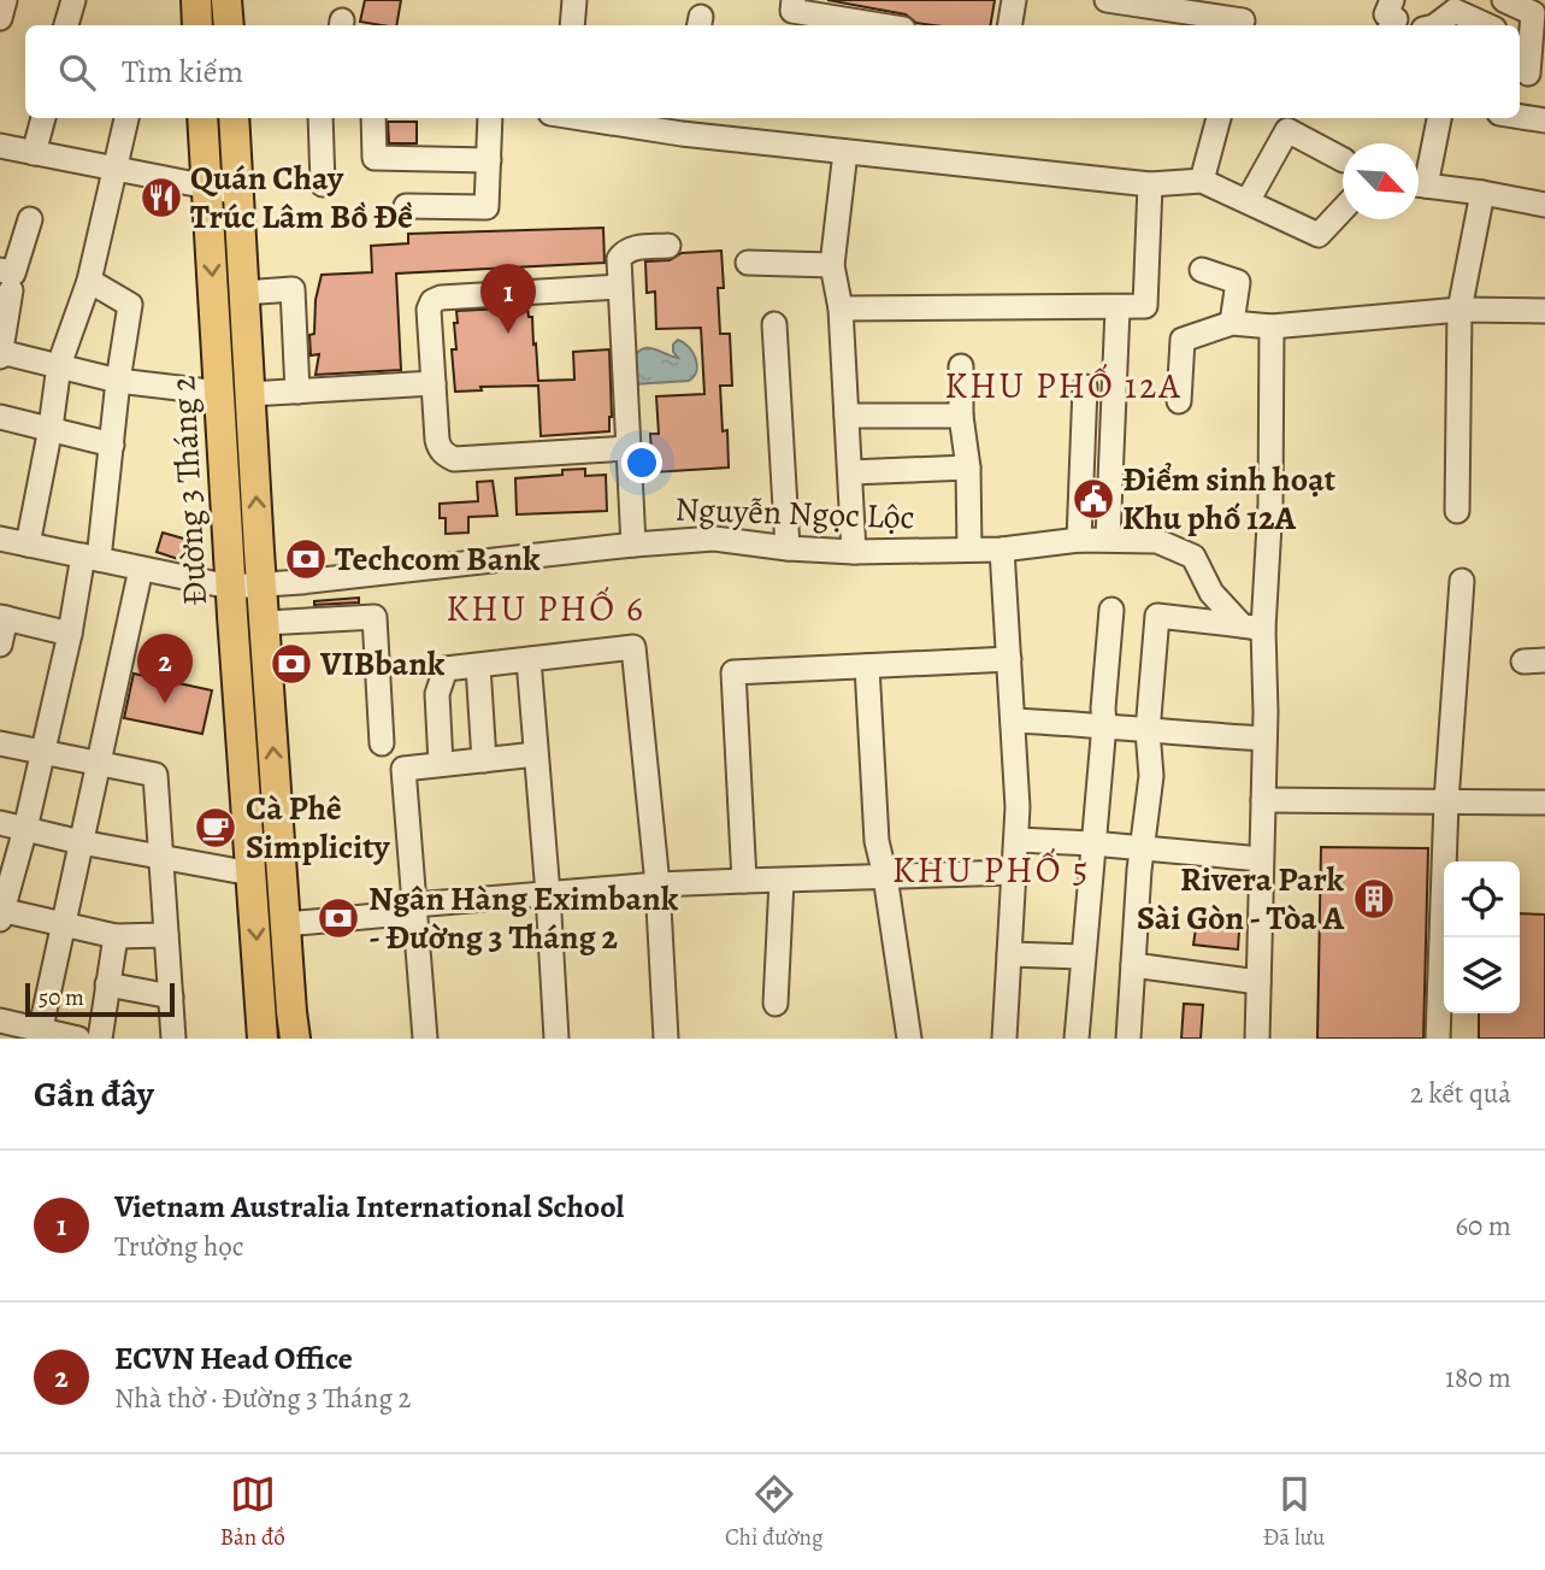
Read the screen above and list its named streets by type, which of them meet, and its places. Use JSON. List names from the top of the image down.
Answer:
{
  "streets": {
    "main road": ["Đường 3 Tháng 2"],
    "street": ["Nguyễn Ngọc Lộc"]
  },
  "crossings": [
    ["Đường 3 Tháng 2", "Nguyễn Ngọc Lộc"]
  ],
  "districts": ["KHU PHỐ 12A", "KHU PHỐ 6", "KHU PHỐ 5"],
  "places": {
    "restaurant": ["Quán Chay Trúc Lâm Bồ Đề"],
    "public building": ["Điểm sinh hoạt Khu phố 12A"],
    "bank": ["Techcom Bank", "VIBbank", "Ngân Hàng Eximbank - Đường 3 Tháng 2"],
    "cafe": ["Cà Phê Simplicity"],
    "building": ["Rivera Park Sài Gòn - Tòa A"]
  },
  "scale_bar": "50 m",
  "north": "bottom right",
  "page": {
    "search": "Tìm kiếm",
    "pins": ["1", "2"],
    "scale": "50 m",
    "heading": ["Gần đây", "2 kết quả"],
    "list": [
      {
        "mark": "1",
        "name": "Vietnam Australia International School",
        "note": "Trường học",
        "value": "60 m"
      },
      {
        "mark": "2",
        "name": "ECVN Head Office",
        "note": "Nhà thờ · Đường 3 Tháng 2",
        "value": "180 m"
      }
    ],
    "nav": ["Bản đồ", "Chỉ đường", "Đã lưu"]
  }
}
